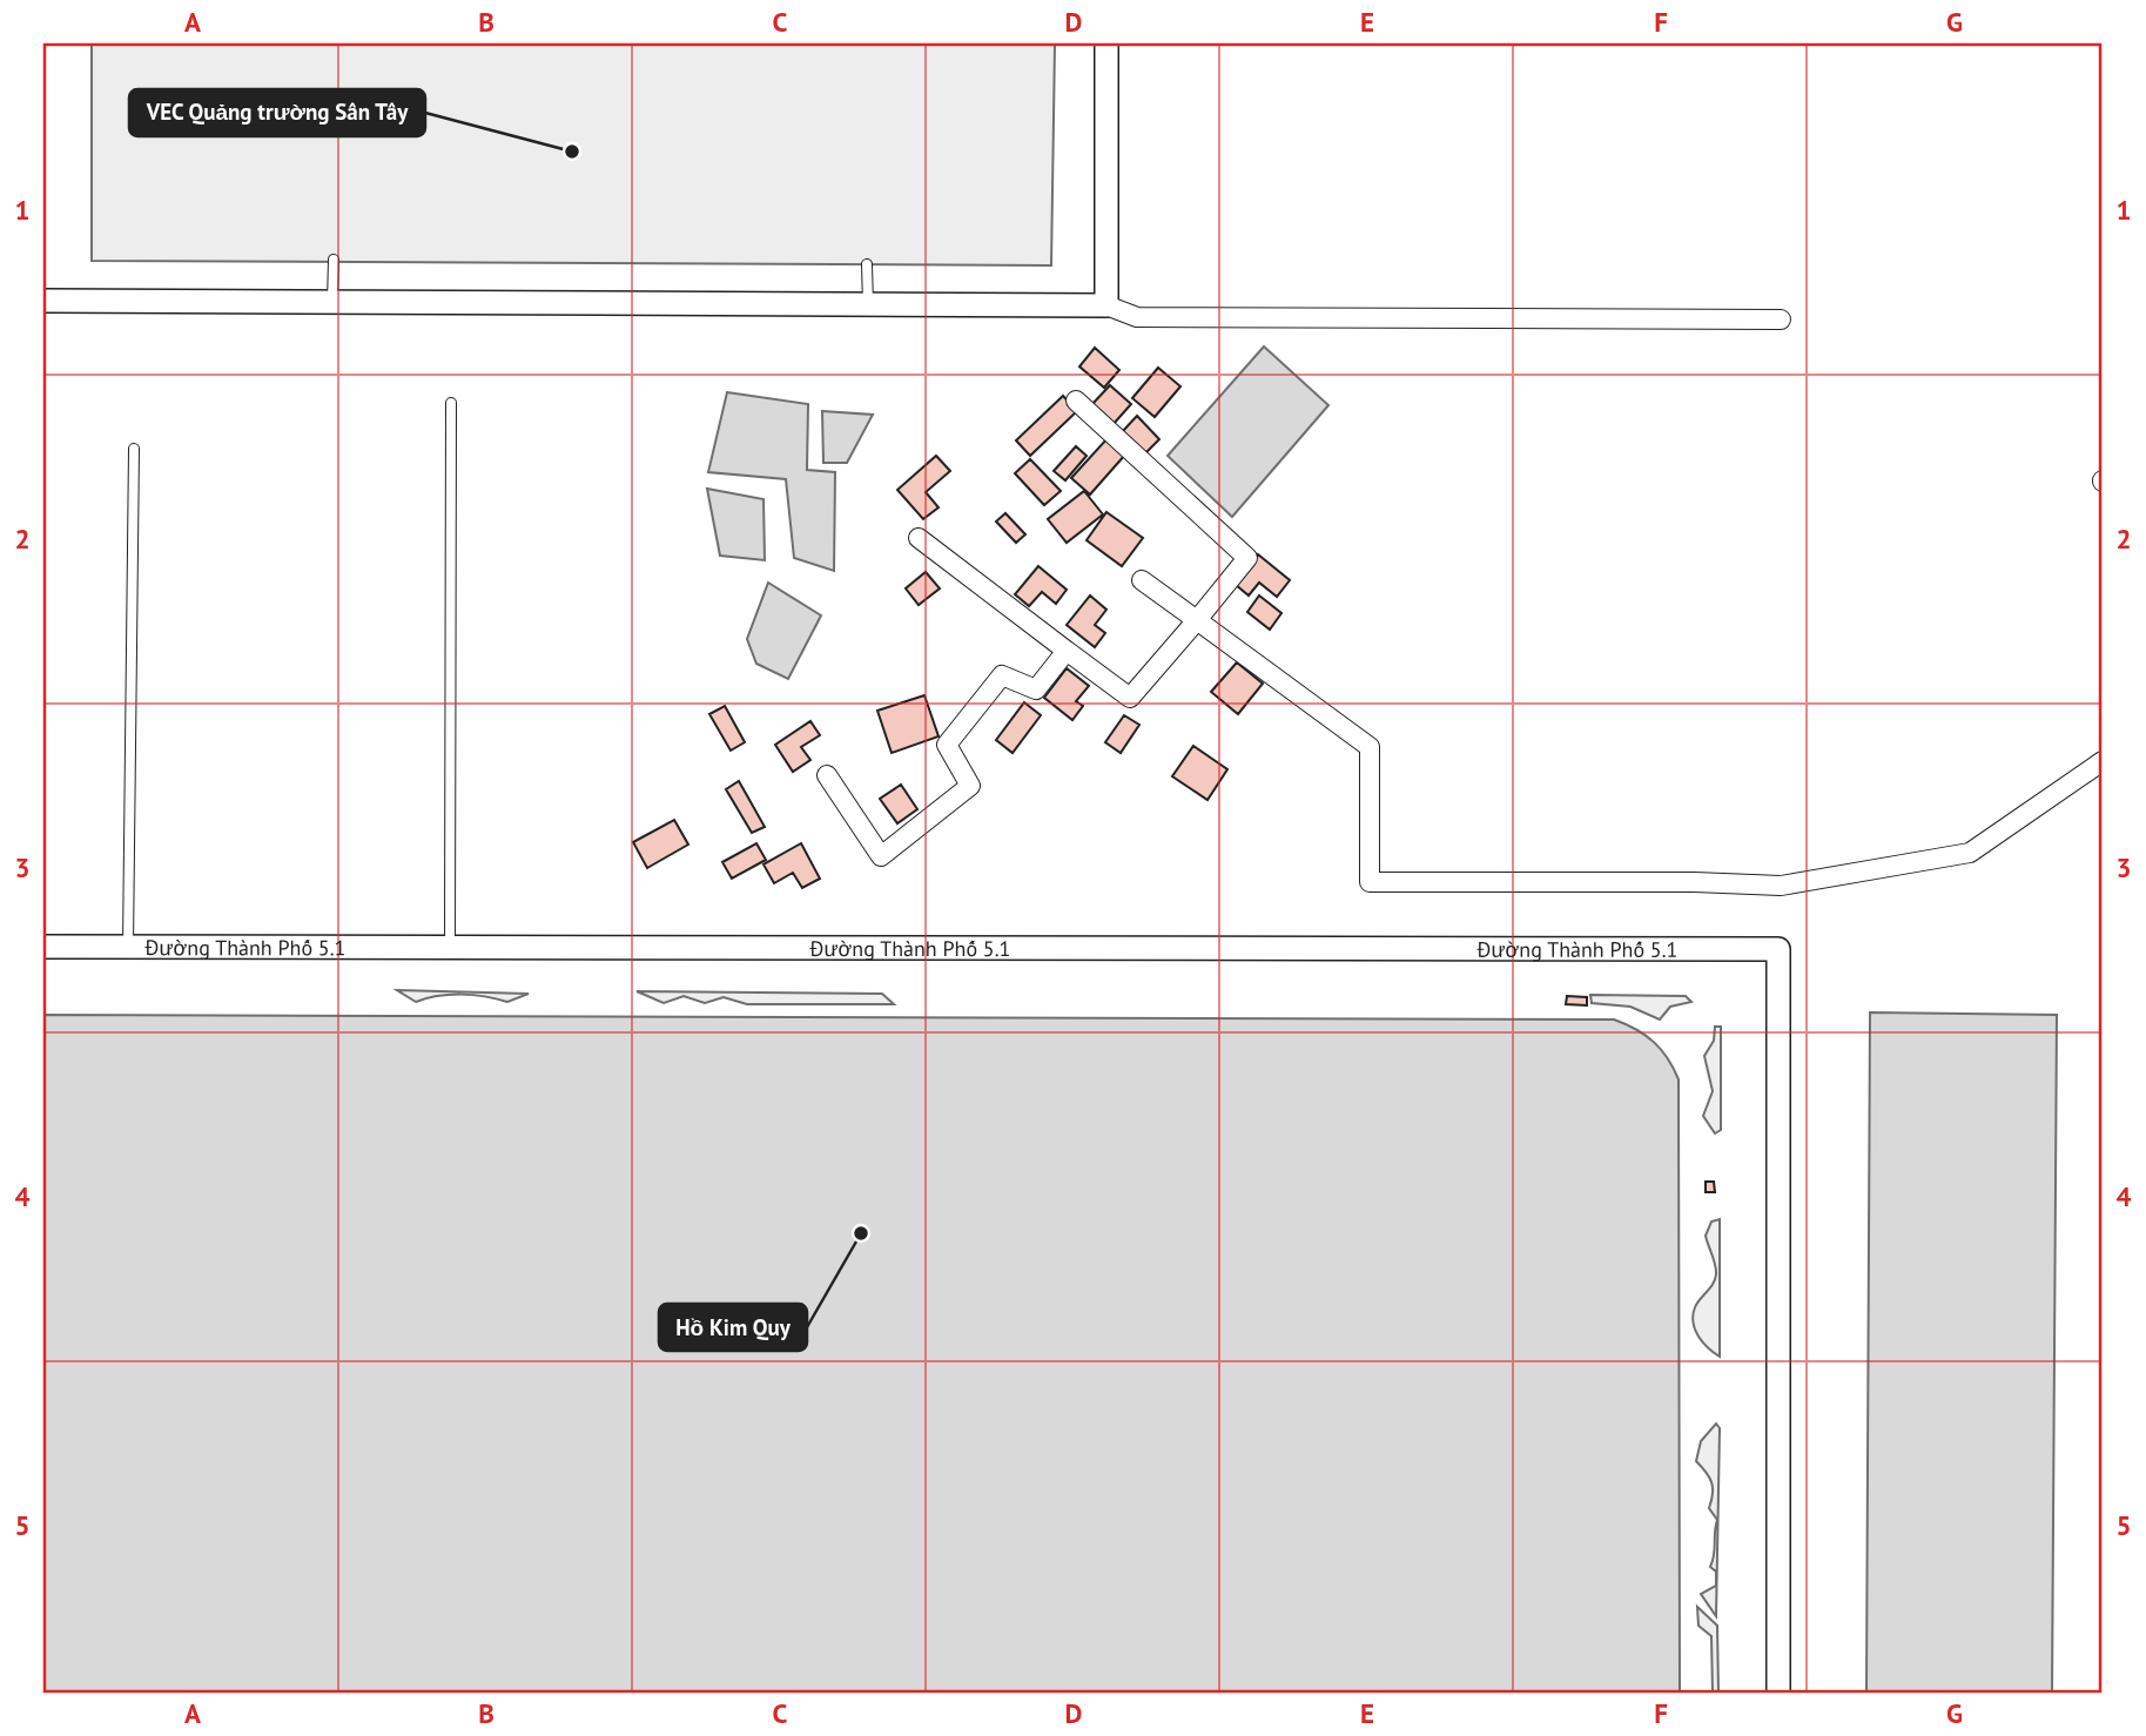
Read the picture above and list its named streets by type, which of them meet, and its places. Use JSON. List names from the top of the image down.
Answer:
{
  "streets": {
    "street": ["Đường Thành Phố 5.1"]
  },
  "places": ["VEC Quảng trường Sân Tây", "Hồ Kim Quy"],
  "grid": {
    "columns": [
      "A",
      "B",
      "C",
      "D",
      "E",
      "F",
      "G"
    ],
    "rows": [
      "1",
      "2",
      "3",
      "4",
      "5"
    ]
  }
}
